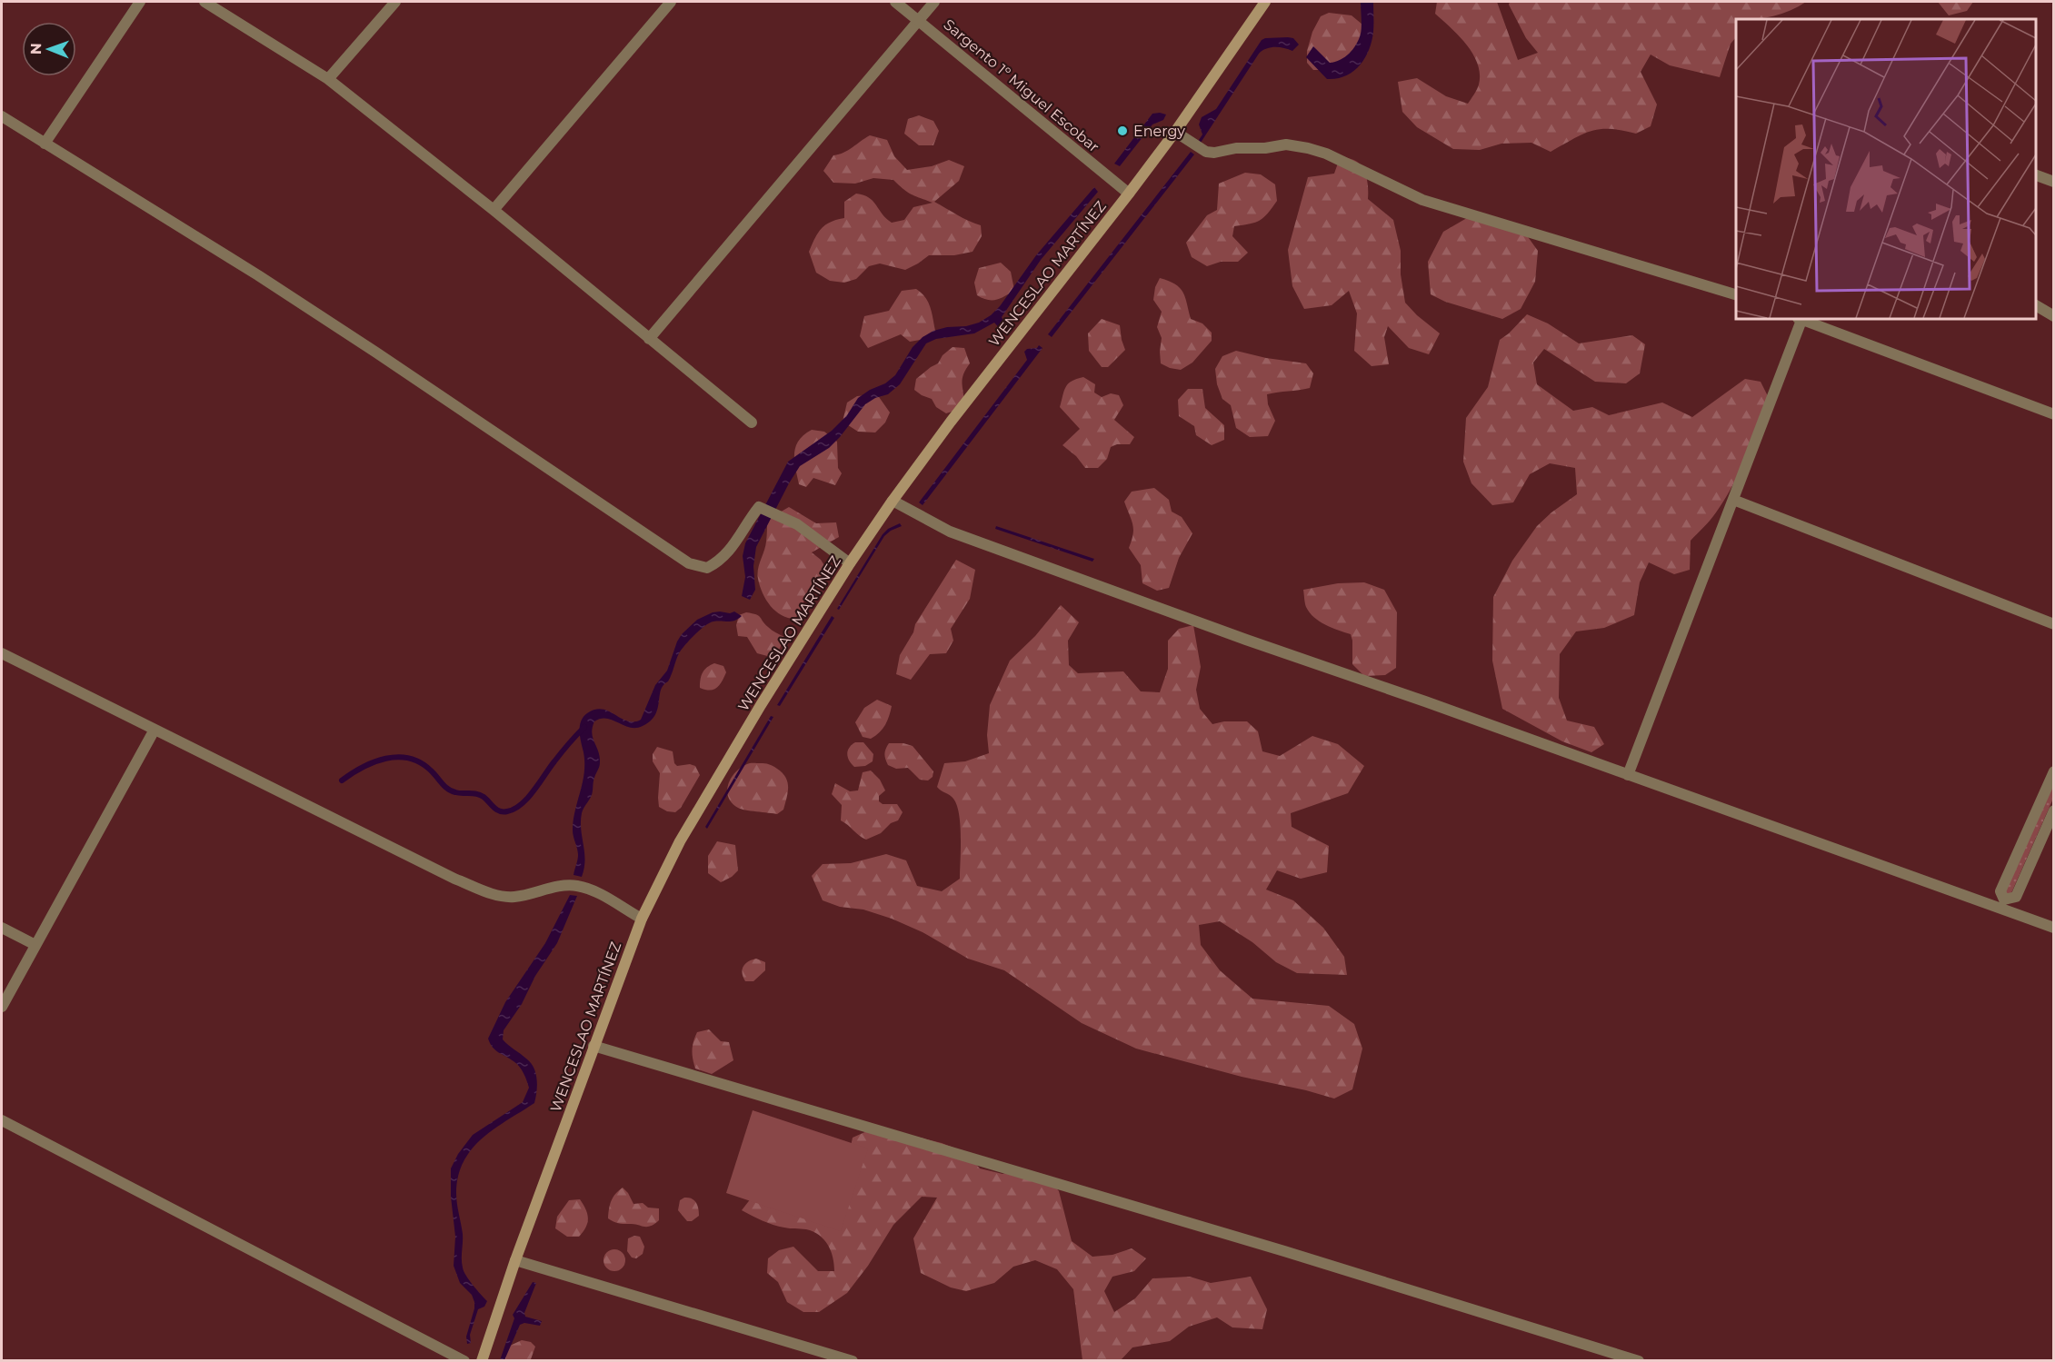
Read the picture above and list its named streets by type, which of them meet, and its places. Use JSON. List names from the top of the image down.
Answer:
{
  "streets": {
    "main road": ["WENCESLAO MARTÍNEZ"],
    "street": ["Sargento 1º Miguel Escobar"]
  },
  "crossings": [
    ["Sargento 1º Miguel Escobar", "WENCESLAO MARTÍNEZ"]
  ],
  "places": ["Energy"],
  "north": "left"
}
